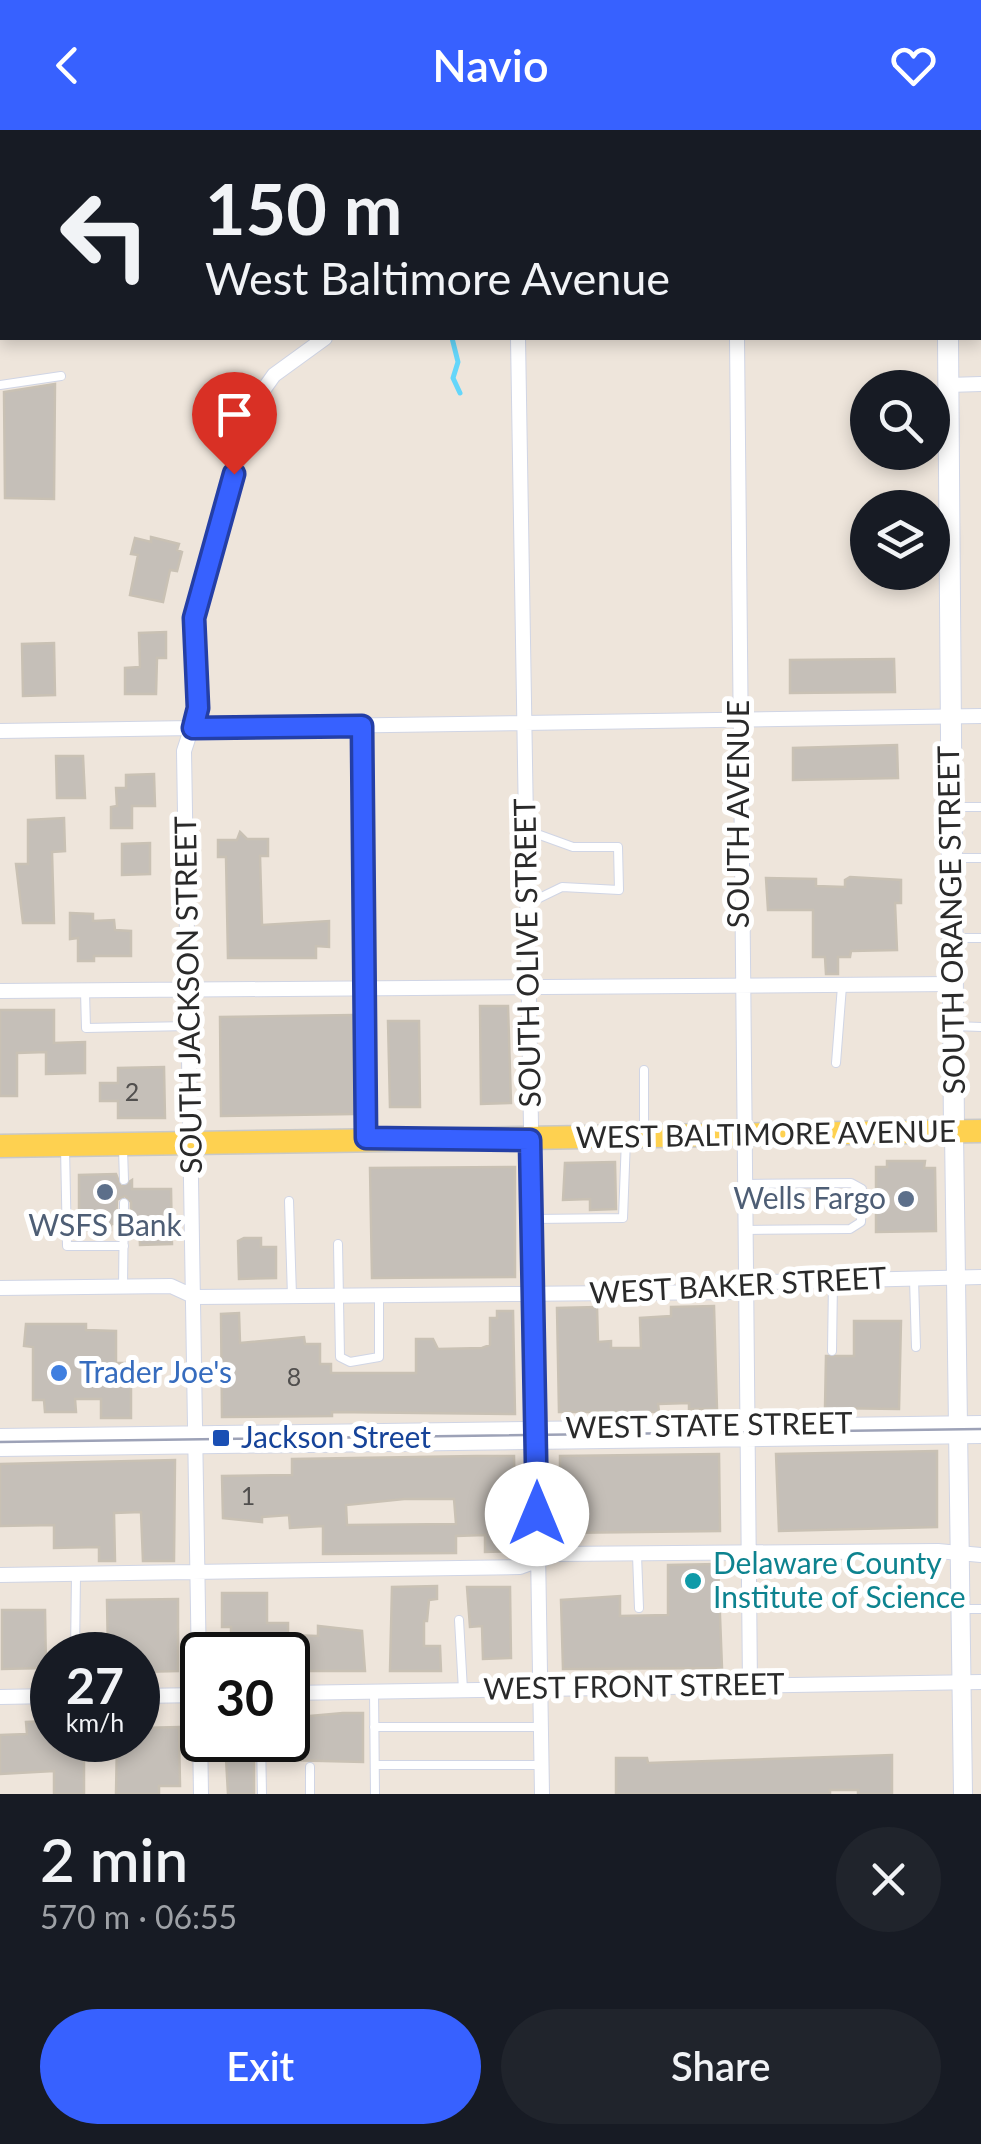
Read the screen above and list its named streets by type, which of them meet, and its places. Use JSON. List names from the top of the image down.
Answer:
{
  "streets": {
    "main road": ["SOUTH ORANGE STREET", "WEST BALTIMORE AVENUE"],
    "street": [
      "SOUTH AVENUE",
      "SOUTH OLIVE STREET",
      "SOUTH JACKSON STREET",
      "WEST BAKER STREET",
      "WEST STATE STREET",
      "WEST FRONT STREET"
    ]
  },
  "crossings": [
    ["SOUTH AVENUE", "WEST BALTIMORE AVENUE"],
    ["SOUTH AVENUE", "WEST BAKER STREET"],
    ["SOUTH AVENUE", "WEST STATE STREET"],
    ["SOUTH AVENUE", "WEST FRONT STREET"],
    ["SOUTH ORANGE STREET", "WEST BALTIMORE AVENUE"],
    ["SOUTH ORANGE STREET", "WEST BAKER STREET"],
    ["SOUTH ORANGE STREET", "WEST STATE STREET"],
    ["SOUTH ORANGE STREET", "WEST FRONT STREET"],
    ["SOUTH OLIVE STREET", "WEST BALTIMORE AVENUE"],
    ["SOUTH OLIVE STREET", "WEST BAKER STREET"],
    ["SOUTH OLIVE STREET", "WEST STATE STREET"],
    ["SOUTH OLIVE STREET", "WEST FRONT STREET"],
    ["SOUTH JACKSON STREET", "WEST BALTIMORE AVENUE"],
    ["SOUTH JACKSON STREET", "WEST BAKER STREET"],
    ["SOUTH JACKSON STREET", "WEST STATE STREET"]
  ],
  "places": {
    "other": [
      "WSFS Bank",
      "Wells Fargo",
      "Trader Joe's",
      "Delaware County Institute of Science"
    ],
    "transit": ["Jackson Street"]
  },
  "house_numbers": ["2", "8", "1"],
  "page": {
    "header": "Navio",
    "turn": ["150 m", "West Baltimore Avenue"],
    "speed": "27 km/h",
    "limit": "30",
    "heading": ["2 min", "570 m · 06:55"],
    "buttons": ["Exit", "Share"]
  }
}
